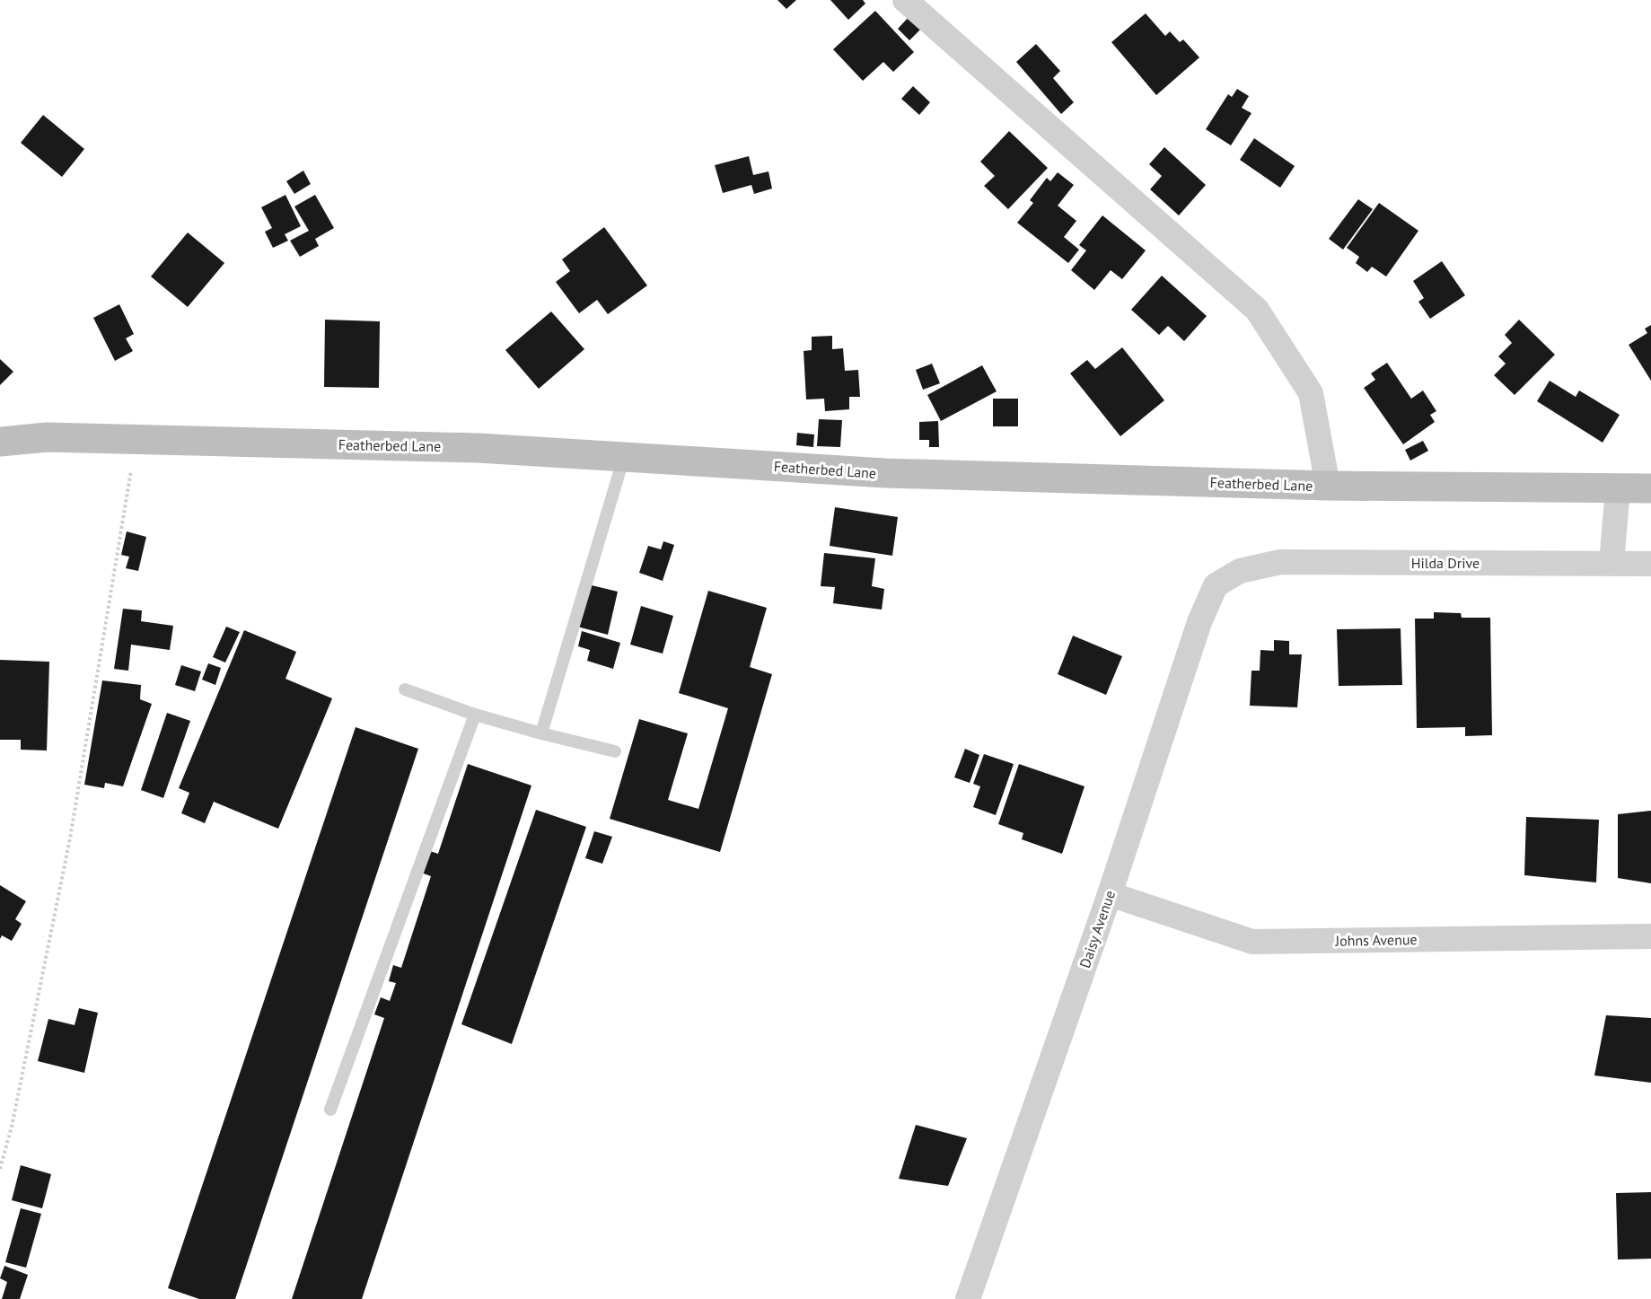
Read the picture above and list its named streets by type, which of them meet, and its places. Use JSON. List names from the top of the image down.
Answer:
{
  "streets": {
    "main road": ["Featherbed Lane"],
    "street": ["Hilda Drive", "Daisy Avenue", "Johns Avenue"]
  },
  "crossings": [
    ["Hilda Drive", "Daisy Avenue"],
    ["Daisy Avenue", "Johns Avenue"]
  ]
}
